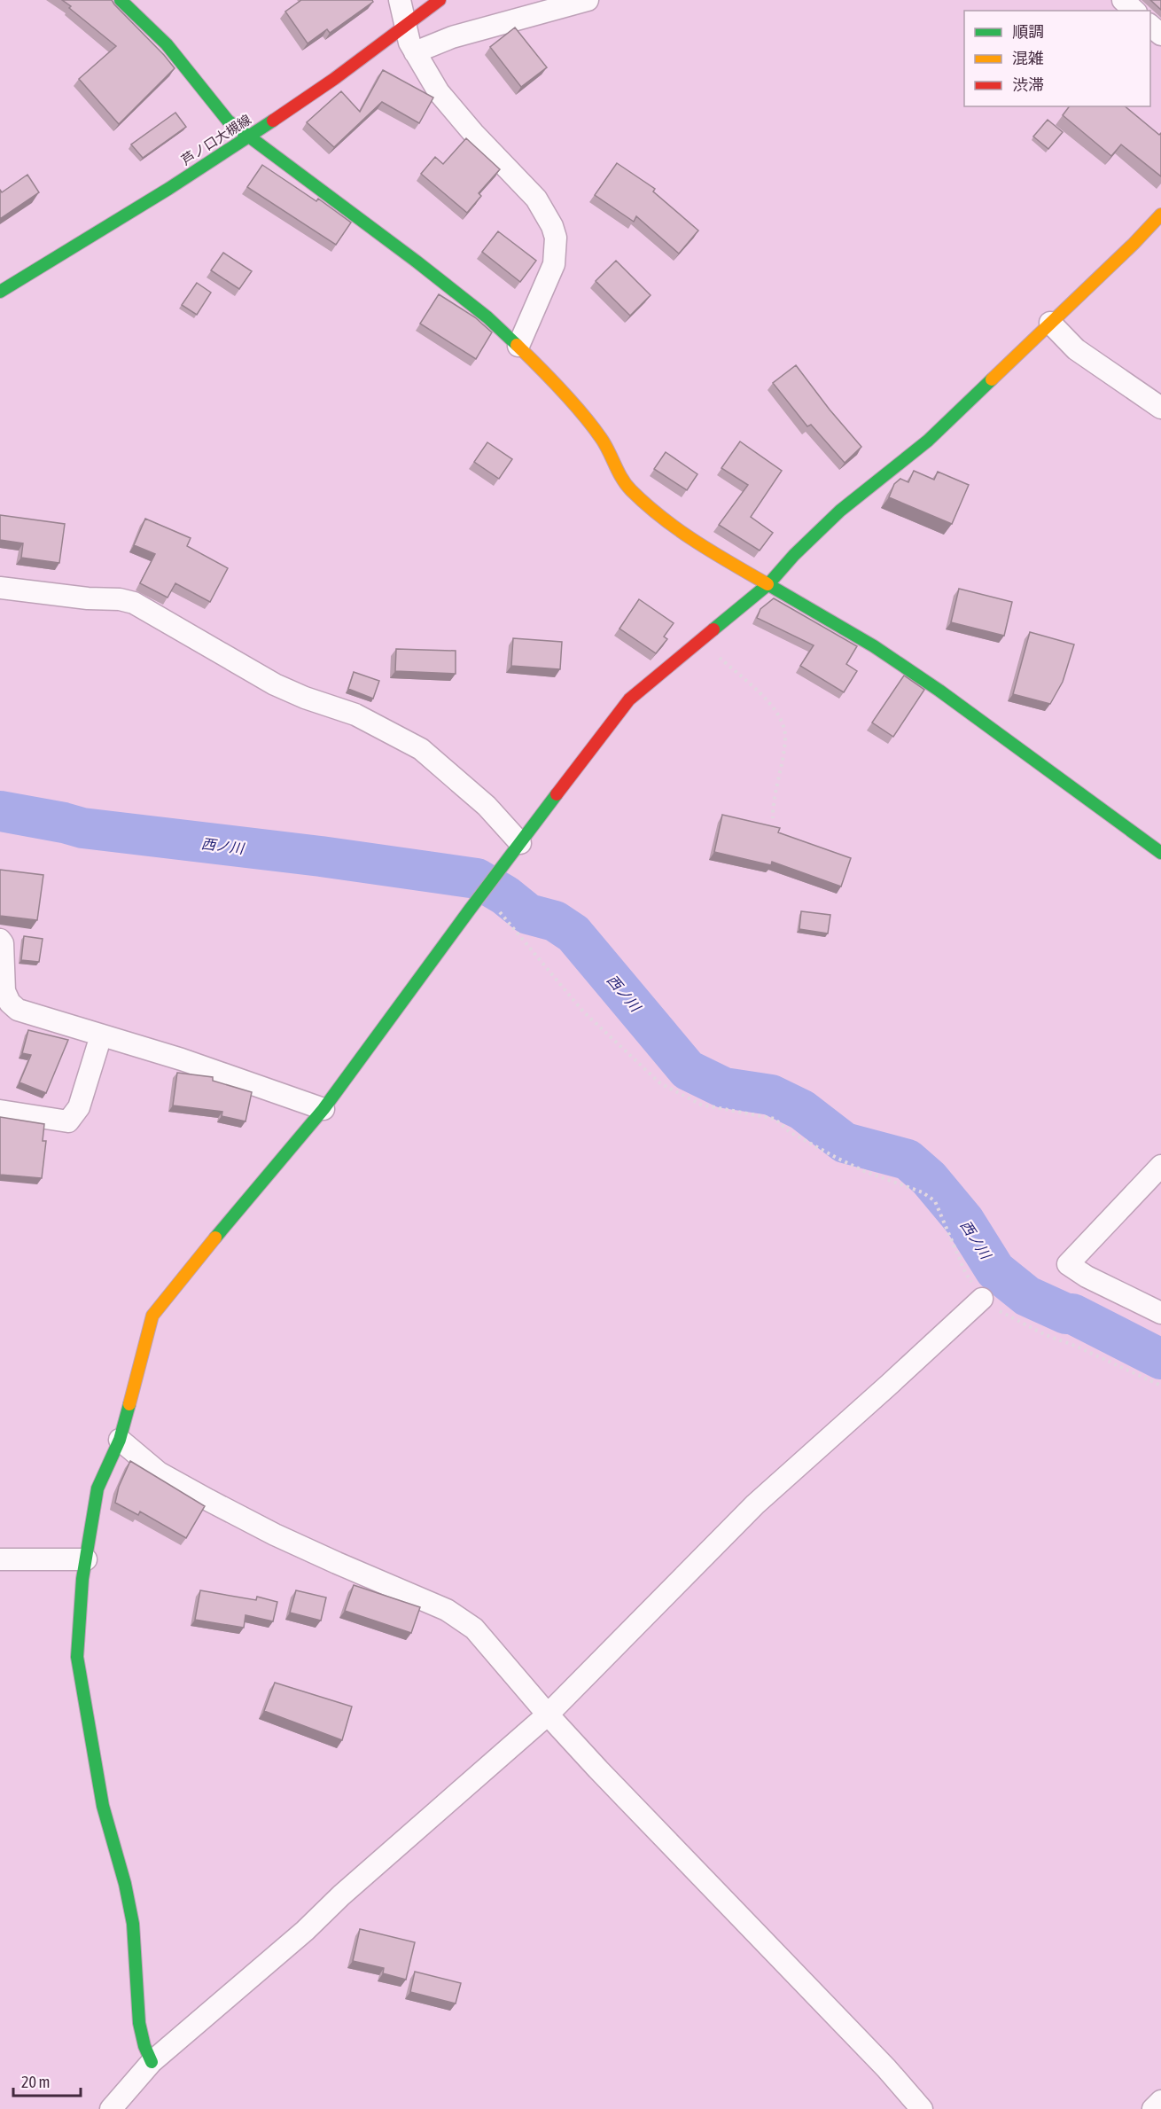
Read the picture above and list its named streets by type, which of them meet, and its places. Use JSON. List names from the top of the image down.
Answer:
{
  "streets": {
    "street": ["芦ノ口大槻線"]
  },
  "water": ["西ノ川"],
  "legend": ["順調", "混雑", "渋滞"],
  "scale_bar": "20 m"
}
